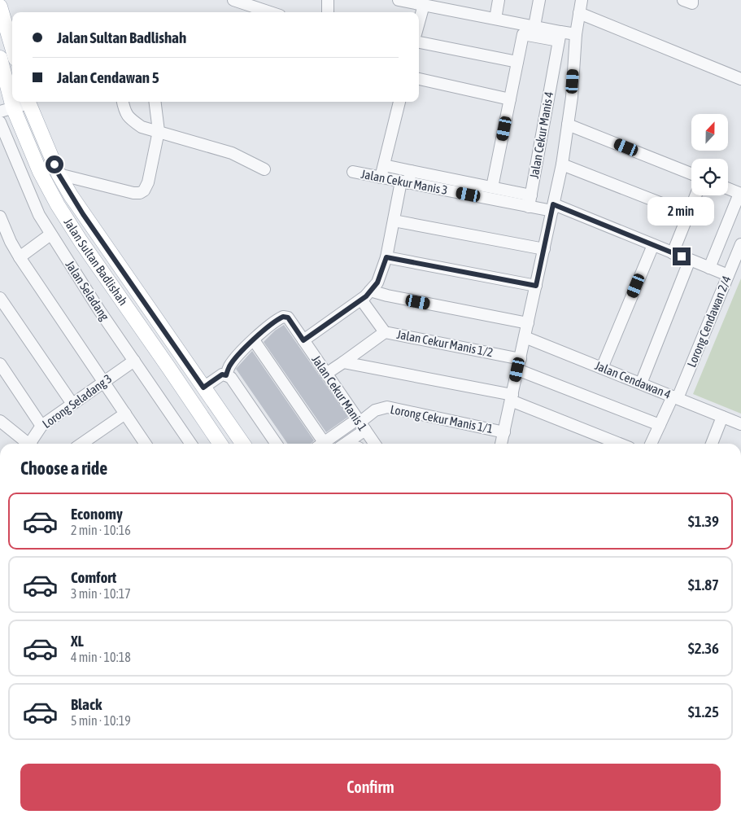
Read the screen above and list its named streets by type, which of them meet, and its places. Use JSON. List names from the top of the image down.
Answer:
{
  "streets": {
    "main road": ["Jalan Sultan Badlishah"],
    "street": [
      "Jalan Cekur Manis 4",
      "Jalan Cekur Manis 3",
      "Jalan Seladang",
      "Lorong Cendawan 2/4",
      "Jalan Cekur Manis 1/2",
      "Jalan Cendawan 4",
      "Jalan Cekur Manis 1",
      "Lorong Seladang 3",
      "Lorong Cekur Manis 1/1"
    ]
  },
  "crossings": [
    ["Jalan Cekur Manis 4", "Jalan Cekur Manis 3"],
    ["Jalan Cekur Manis 3", "Lorong Cendawan 2/4"],
    ["Jalan Seladang", "Lorong Seladang 3"],
    ["Lorong Cendawan 2/4", "Jalan Cendawan 4"],
    ["Jalan Cekur Manis 1", "Lorong Cekur Manis 1/1"]
  ],
  "north": "top",
  "page": {
    "banner": ["Jalan Sultan Badlishah", "Jalan Cendawan 5"],
    "bubble": "2 min",
    "heading": "Choose a ride",
    "list": [
      {
        "name": "Economy",
        "note": "2 min · 10:16",
        "value": "$1.39"
      },
      {
        "name": "Comfort",
        "note": "3 min · 10:17",
        "value": "$1.87"
      },
      {
        "name": "XL",
        "note": "4 min · 10:18",
        "value": "$2.36"
      },
      {
        "name": "Black",
        "note": "5 min · 10:19",
        "value": "$1.25"
      }
    ],
    "buttons": "Confirm"
  }
}
